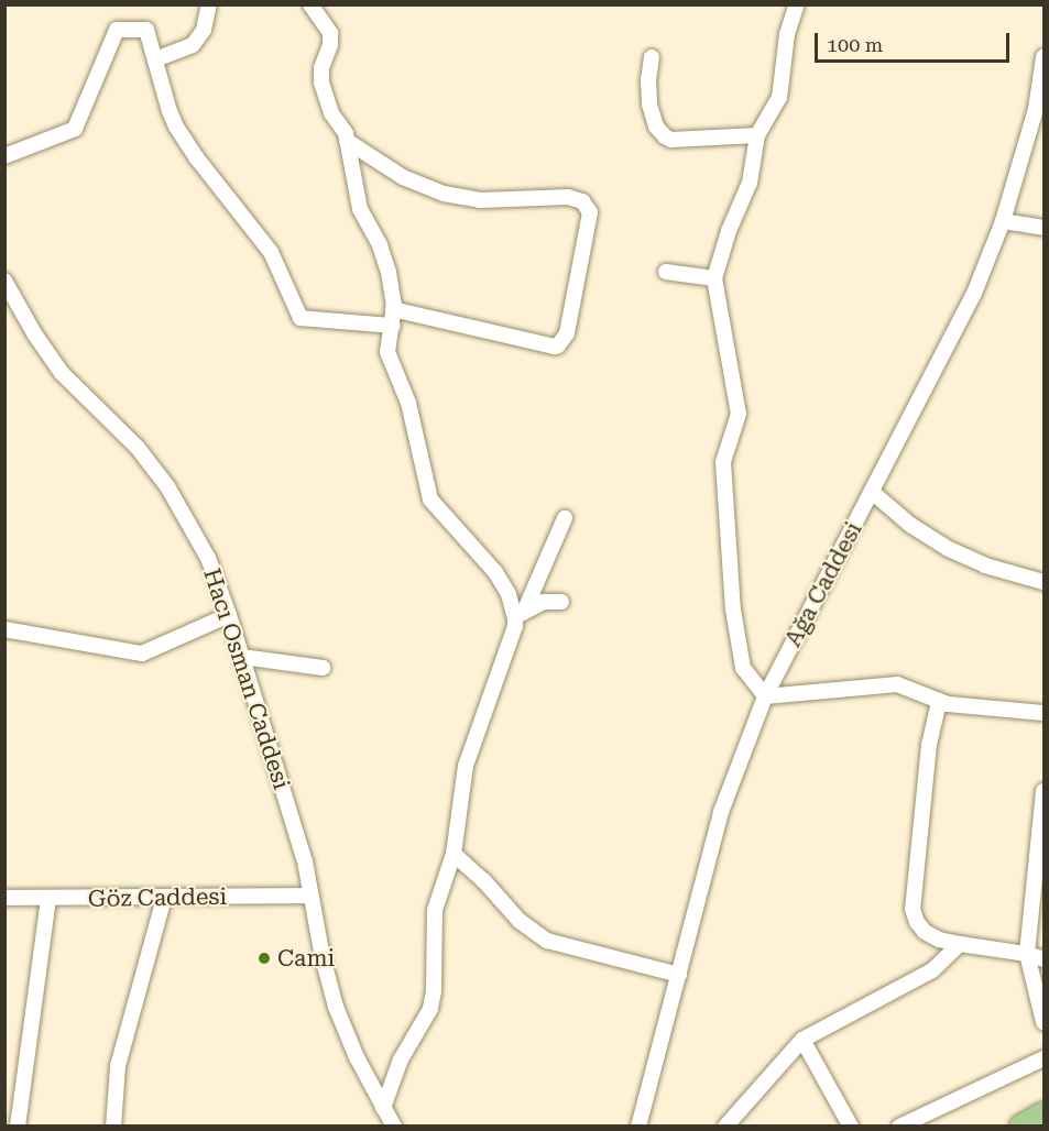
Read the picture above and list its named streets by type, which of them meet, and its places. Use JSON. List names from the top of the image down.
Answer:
{
  "streets": {
    "street": ["Ağa Caddesi", "Hacı Osman Caddesi", "Göz Caddesi"]
  },
  "crossings": [
    ["Hacı Osman Caddesi", "Göz Caddesi"]
  ],
  "places": ["Cami"],
  "scale_bar": "100 m"
}
